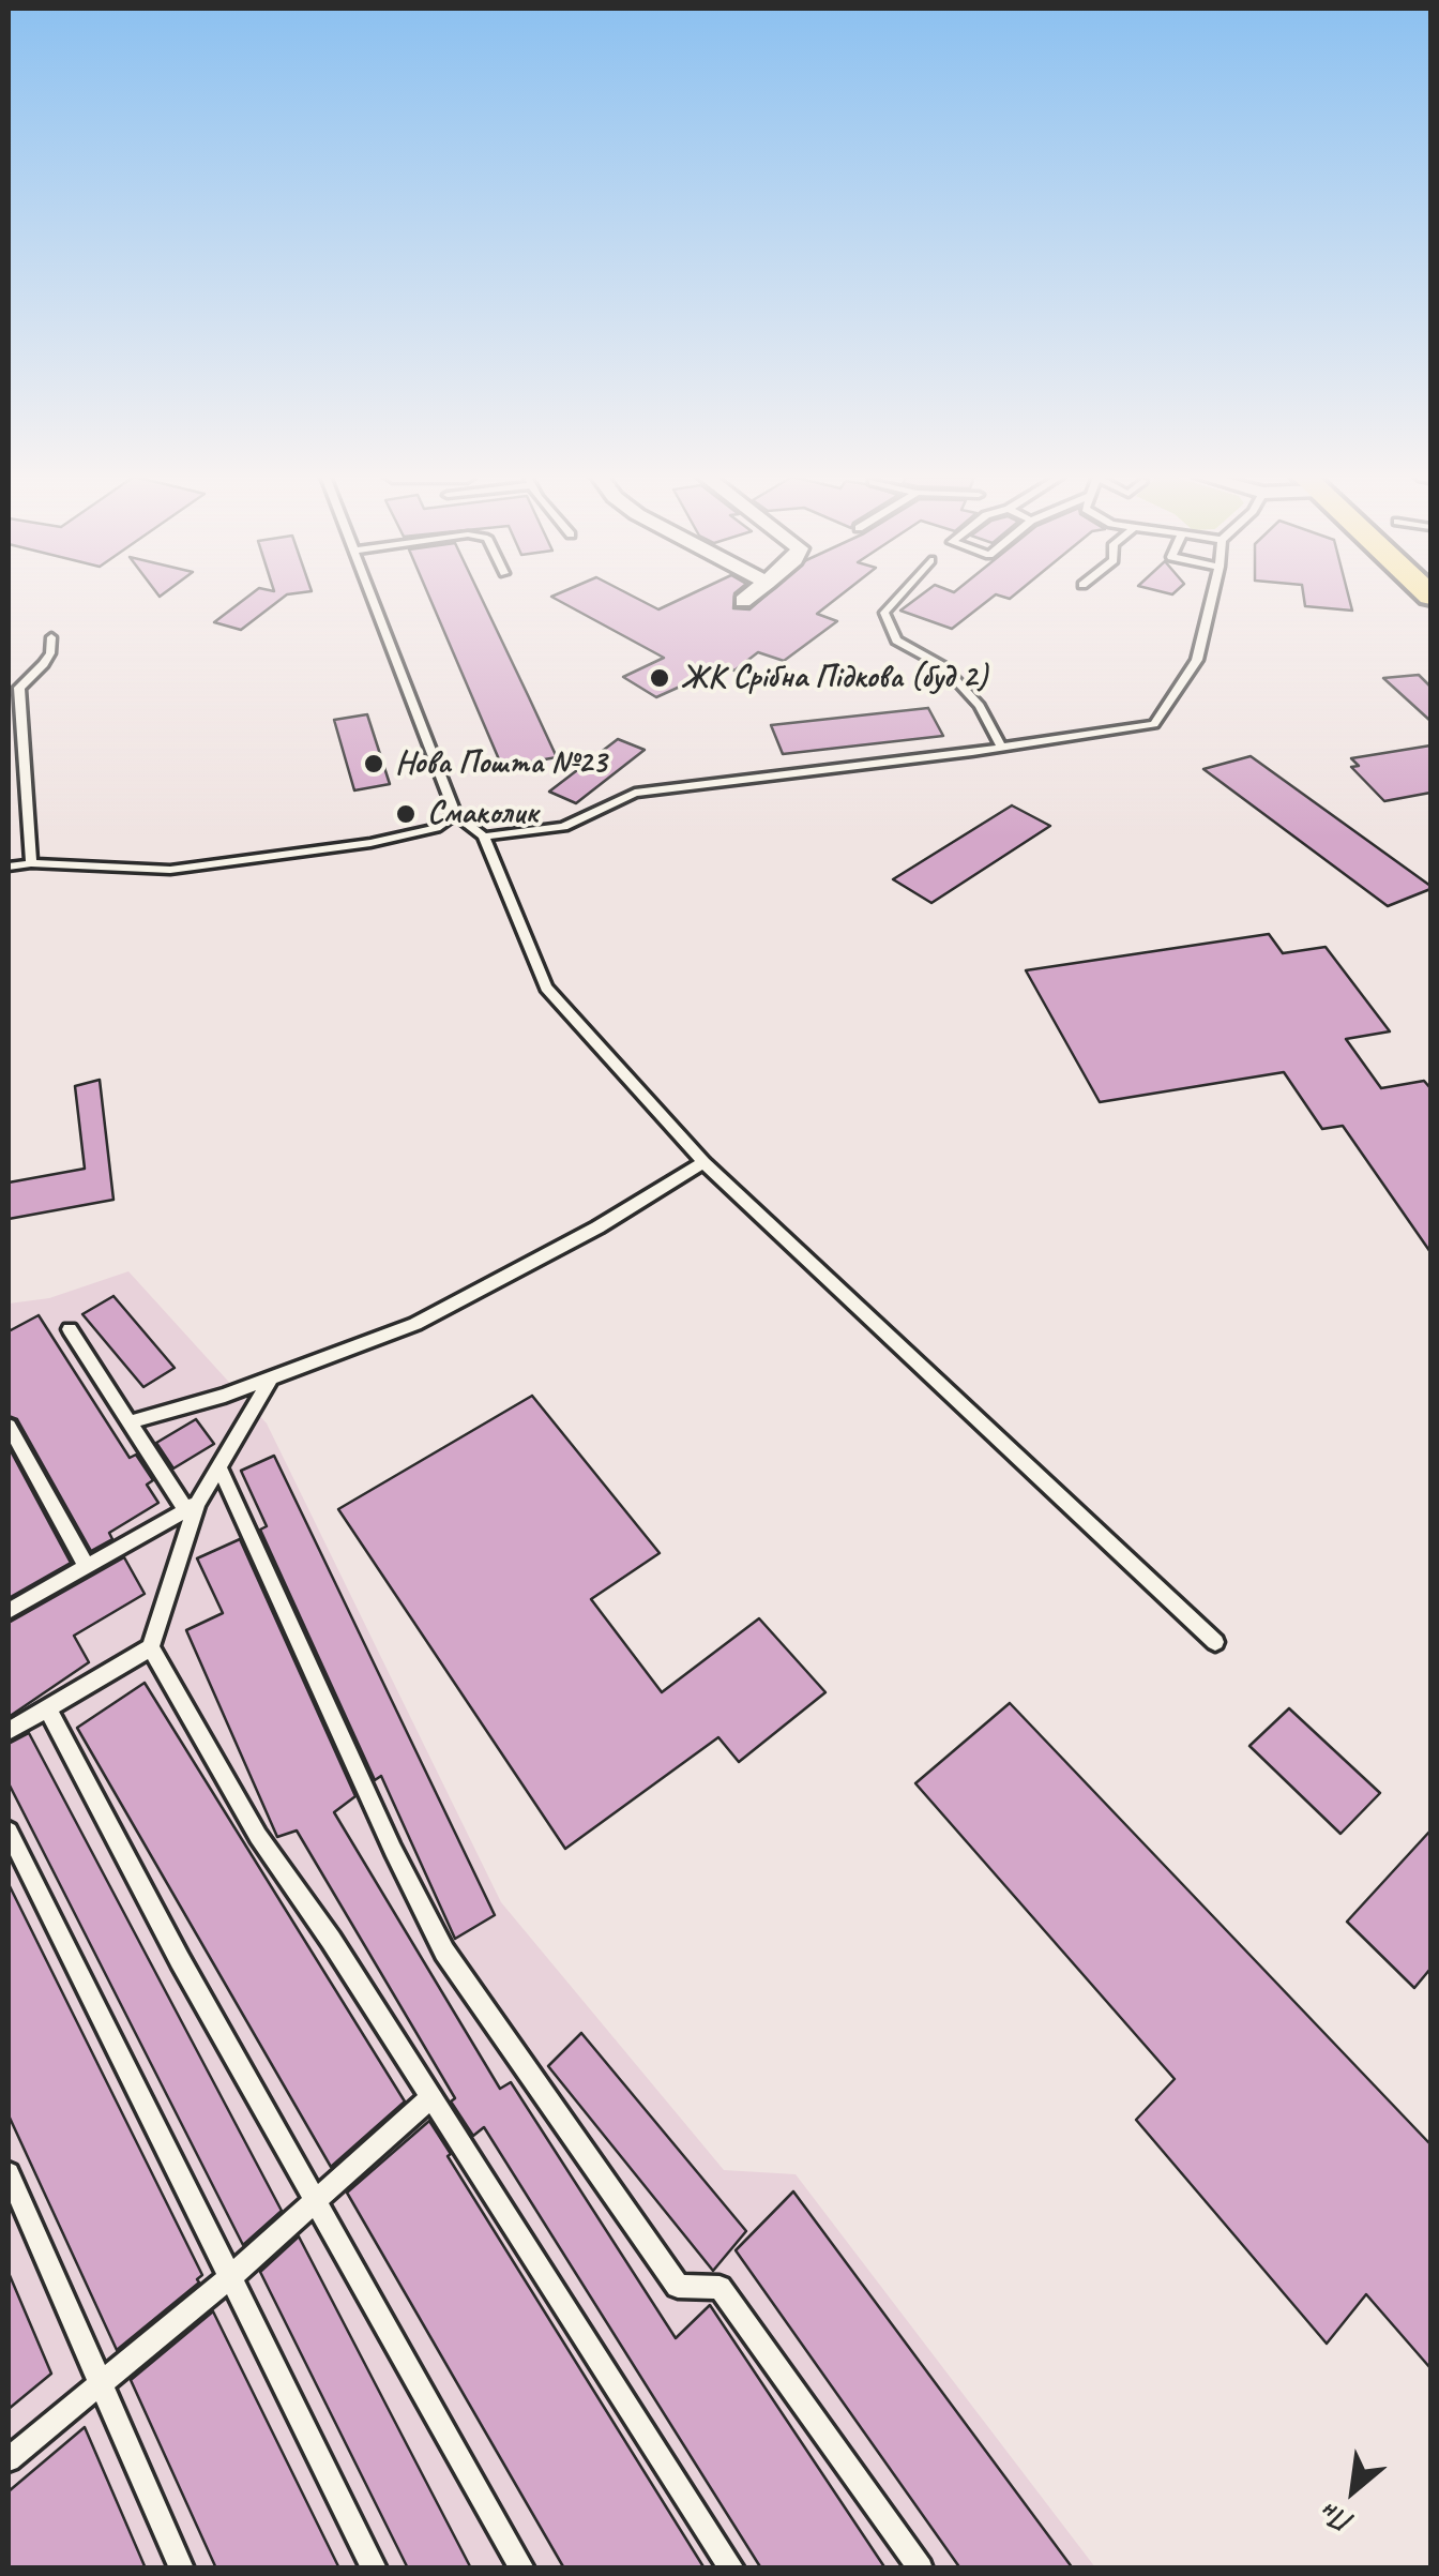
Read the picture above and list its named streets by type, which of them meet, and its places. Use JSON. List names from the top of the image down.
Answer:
{
  "places": ["ЖК Срібна Підкова (буд 2)", "Нова Пошта №23", "Смаколик"],
  "north": "bottom left"
}
